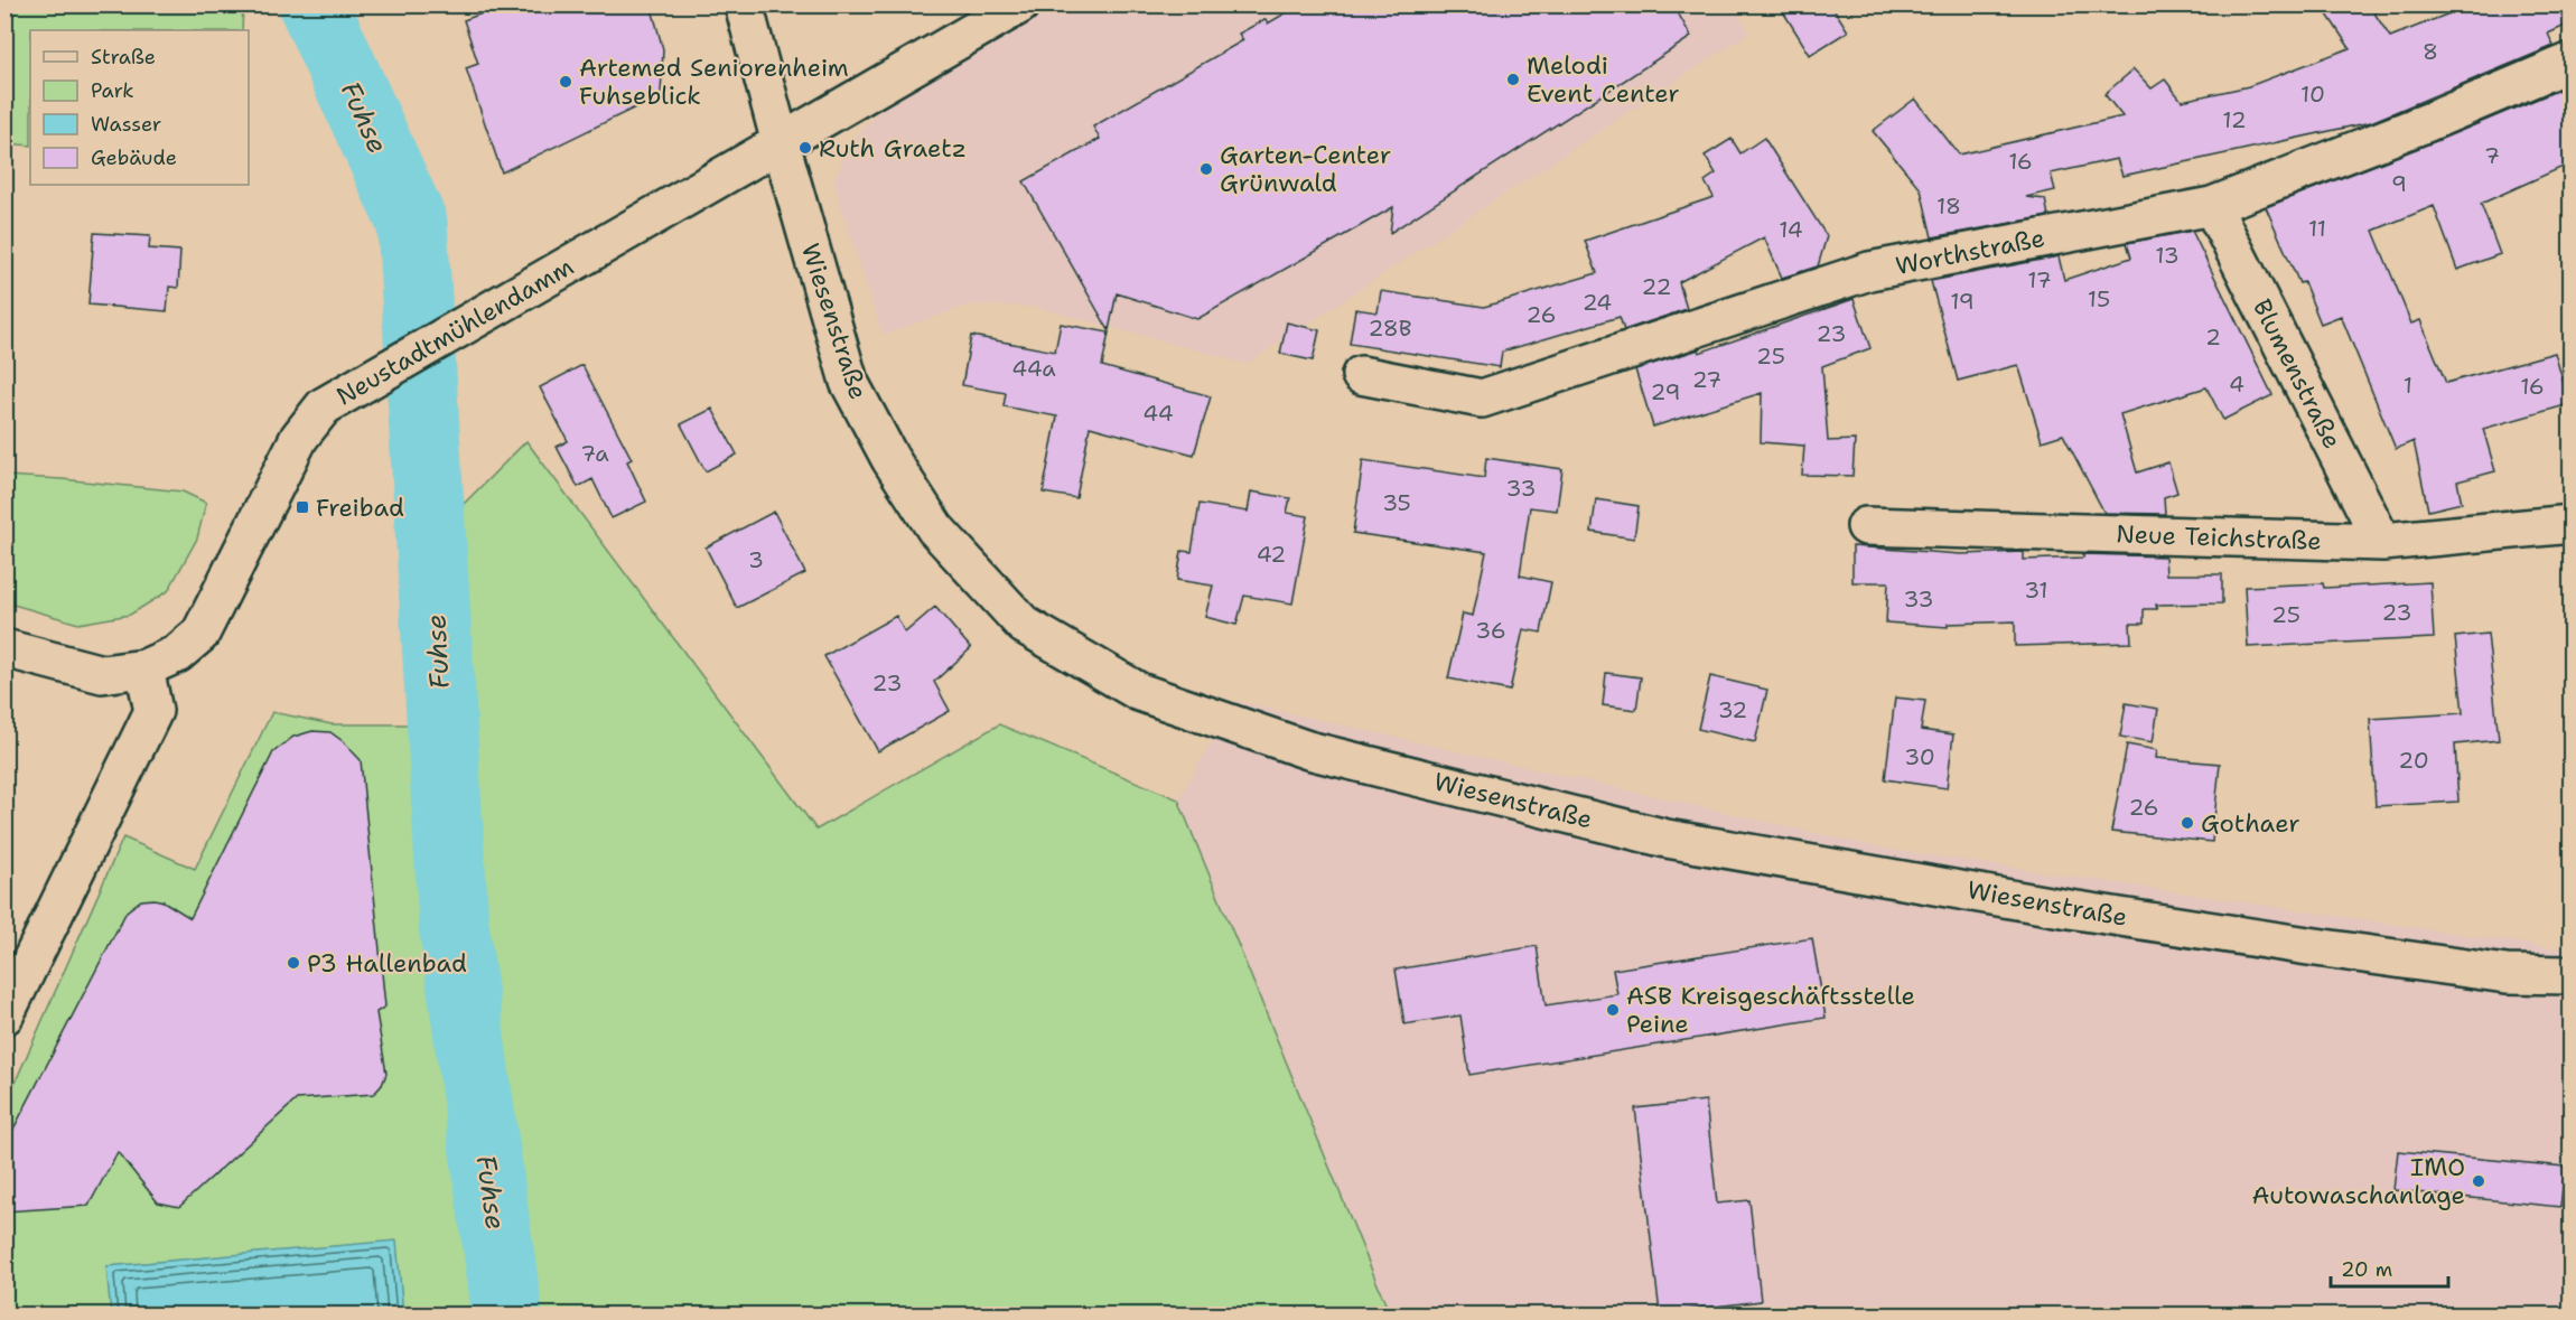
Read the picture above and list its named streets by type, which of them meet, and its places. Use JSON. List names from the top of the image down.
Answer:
{
  "streets": {
    "street": [
      "Worthstraße",
      "Wiesenstraße",
      "Neustadtmühlendamm",
      "Blumenstraße",
      "Neue Teichstraße"
    ]
  },
  "crossings": [
    ["Worthstraße", "Blumenstraße"],
    ["Wiesenstraße", "Neustadtmühlendamm"],
    ["Blumenstraße", "Neue Teichstraße"]
  ],
  "water": ["Fuhse"],
  "places": {
    "other": [
      "Melodi Event Center",
      "Artemed Seniorenheim Fuhseblick",
      "Ruth Graetz",
      "Garten-Center Grünwald",
      "Gothaer",
      "P3 Hallenbad",
      "ASB Kreisgeschäftsstelle Peine",
      "IMO Autowaschanlage"
    ],
    "transit": ["Freibad"]
  },
  "house_numbers": [
    "8",
    "10",
    "12",
    "7",
    "16",
    "9",
    "18",
    "11",
    "14",
    "13",
    "17",
    "22",
    "15",
    "19",
    "24",
    "26",
    "28B",
    "23",
    "2",
    "25",
    "44a",
    "27",
    "4",
    "1",
    "16",
    "29",
    "44",
    "7a",
    "33",
    "35",
    "42",
    "3",
    "31",
    "33",
    "23",
    "25",
    "36",
    "23",
    "32",
    "30",
    "20",
    "26"
  ],
  "legend": [
    "Straße",
    "Park",
    "Wasser",
    "Gebäude"
  ],
  "scale_bar": "20 m"
}
